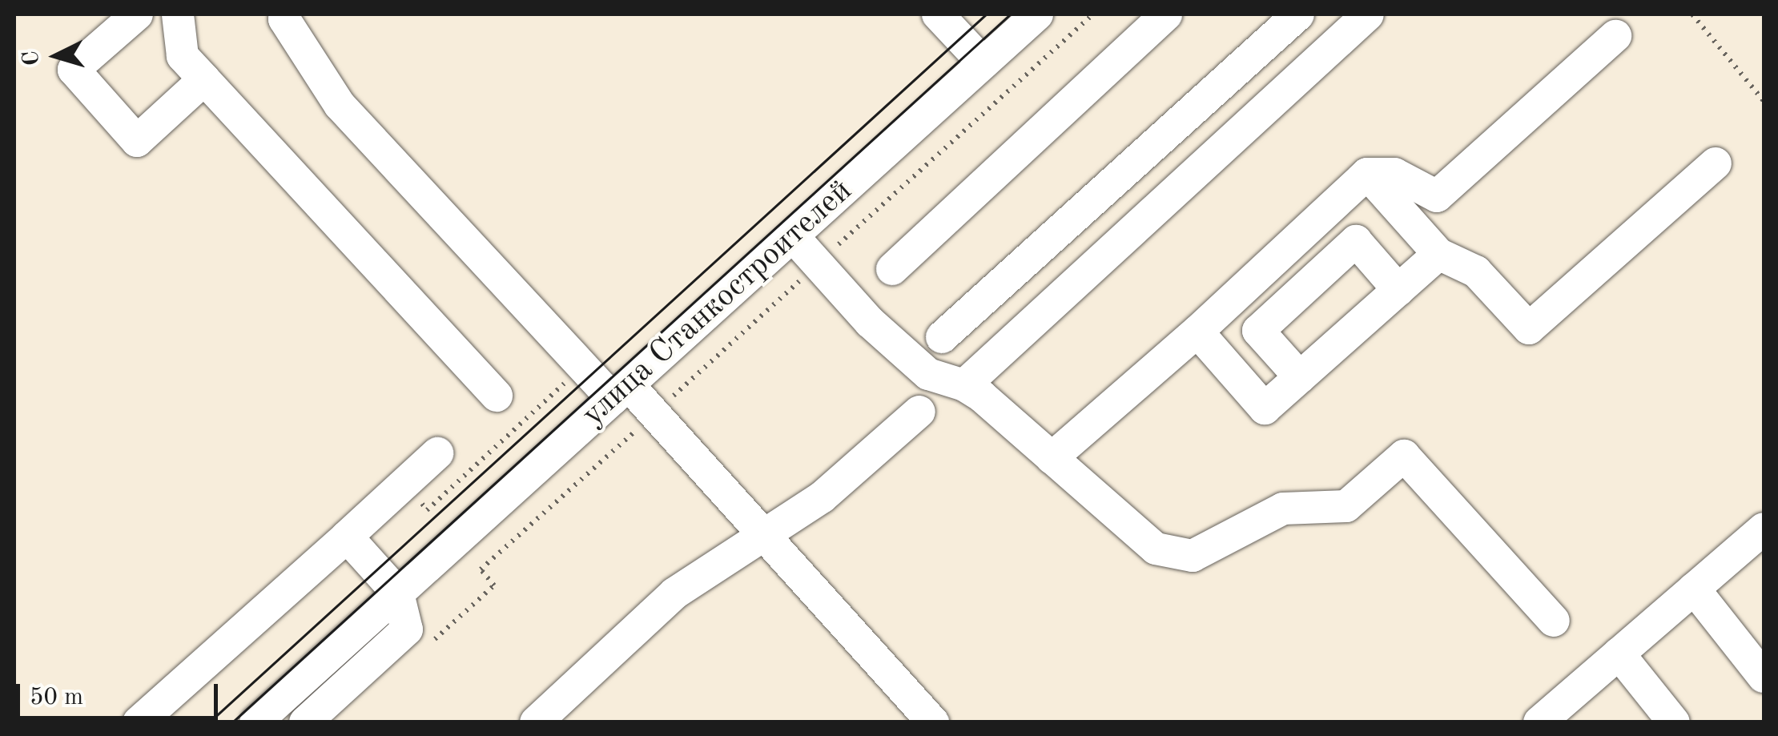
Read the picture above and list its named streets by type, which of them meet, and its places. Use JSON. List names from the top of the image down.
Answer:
{
  "streets": {
    "street": ["улица Станкостроителей"]
  },
  "scale_bar": "50 m",
  "north": "left"
}
